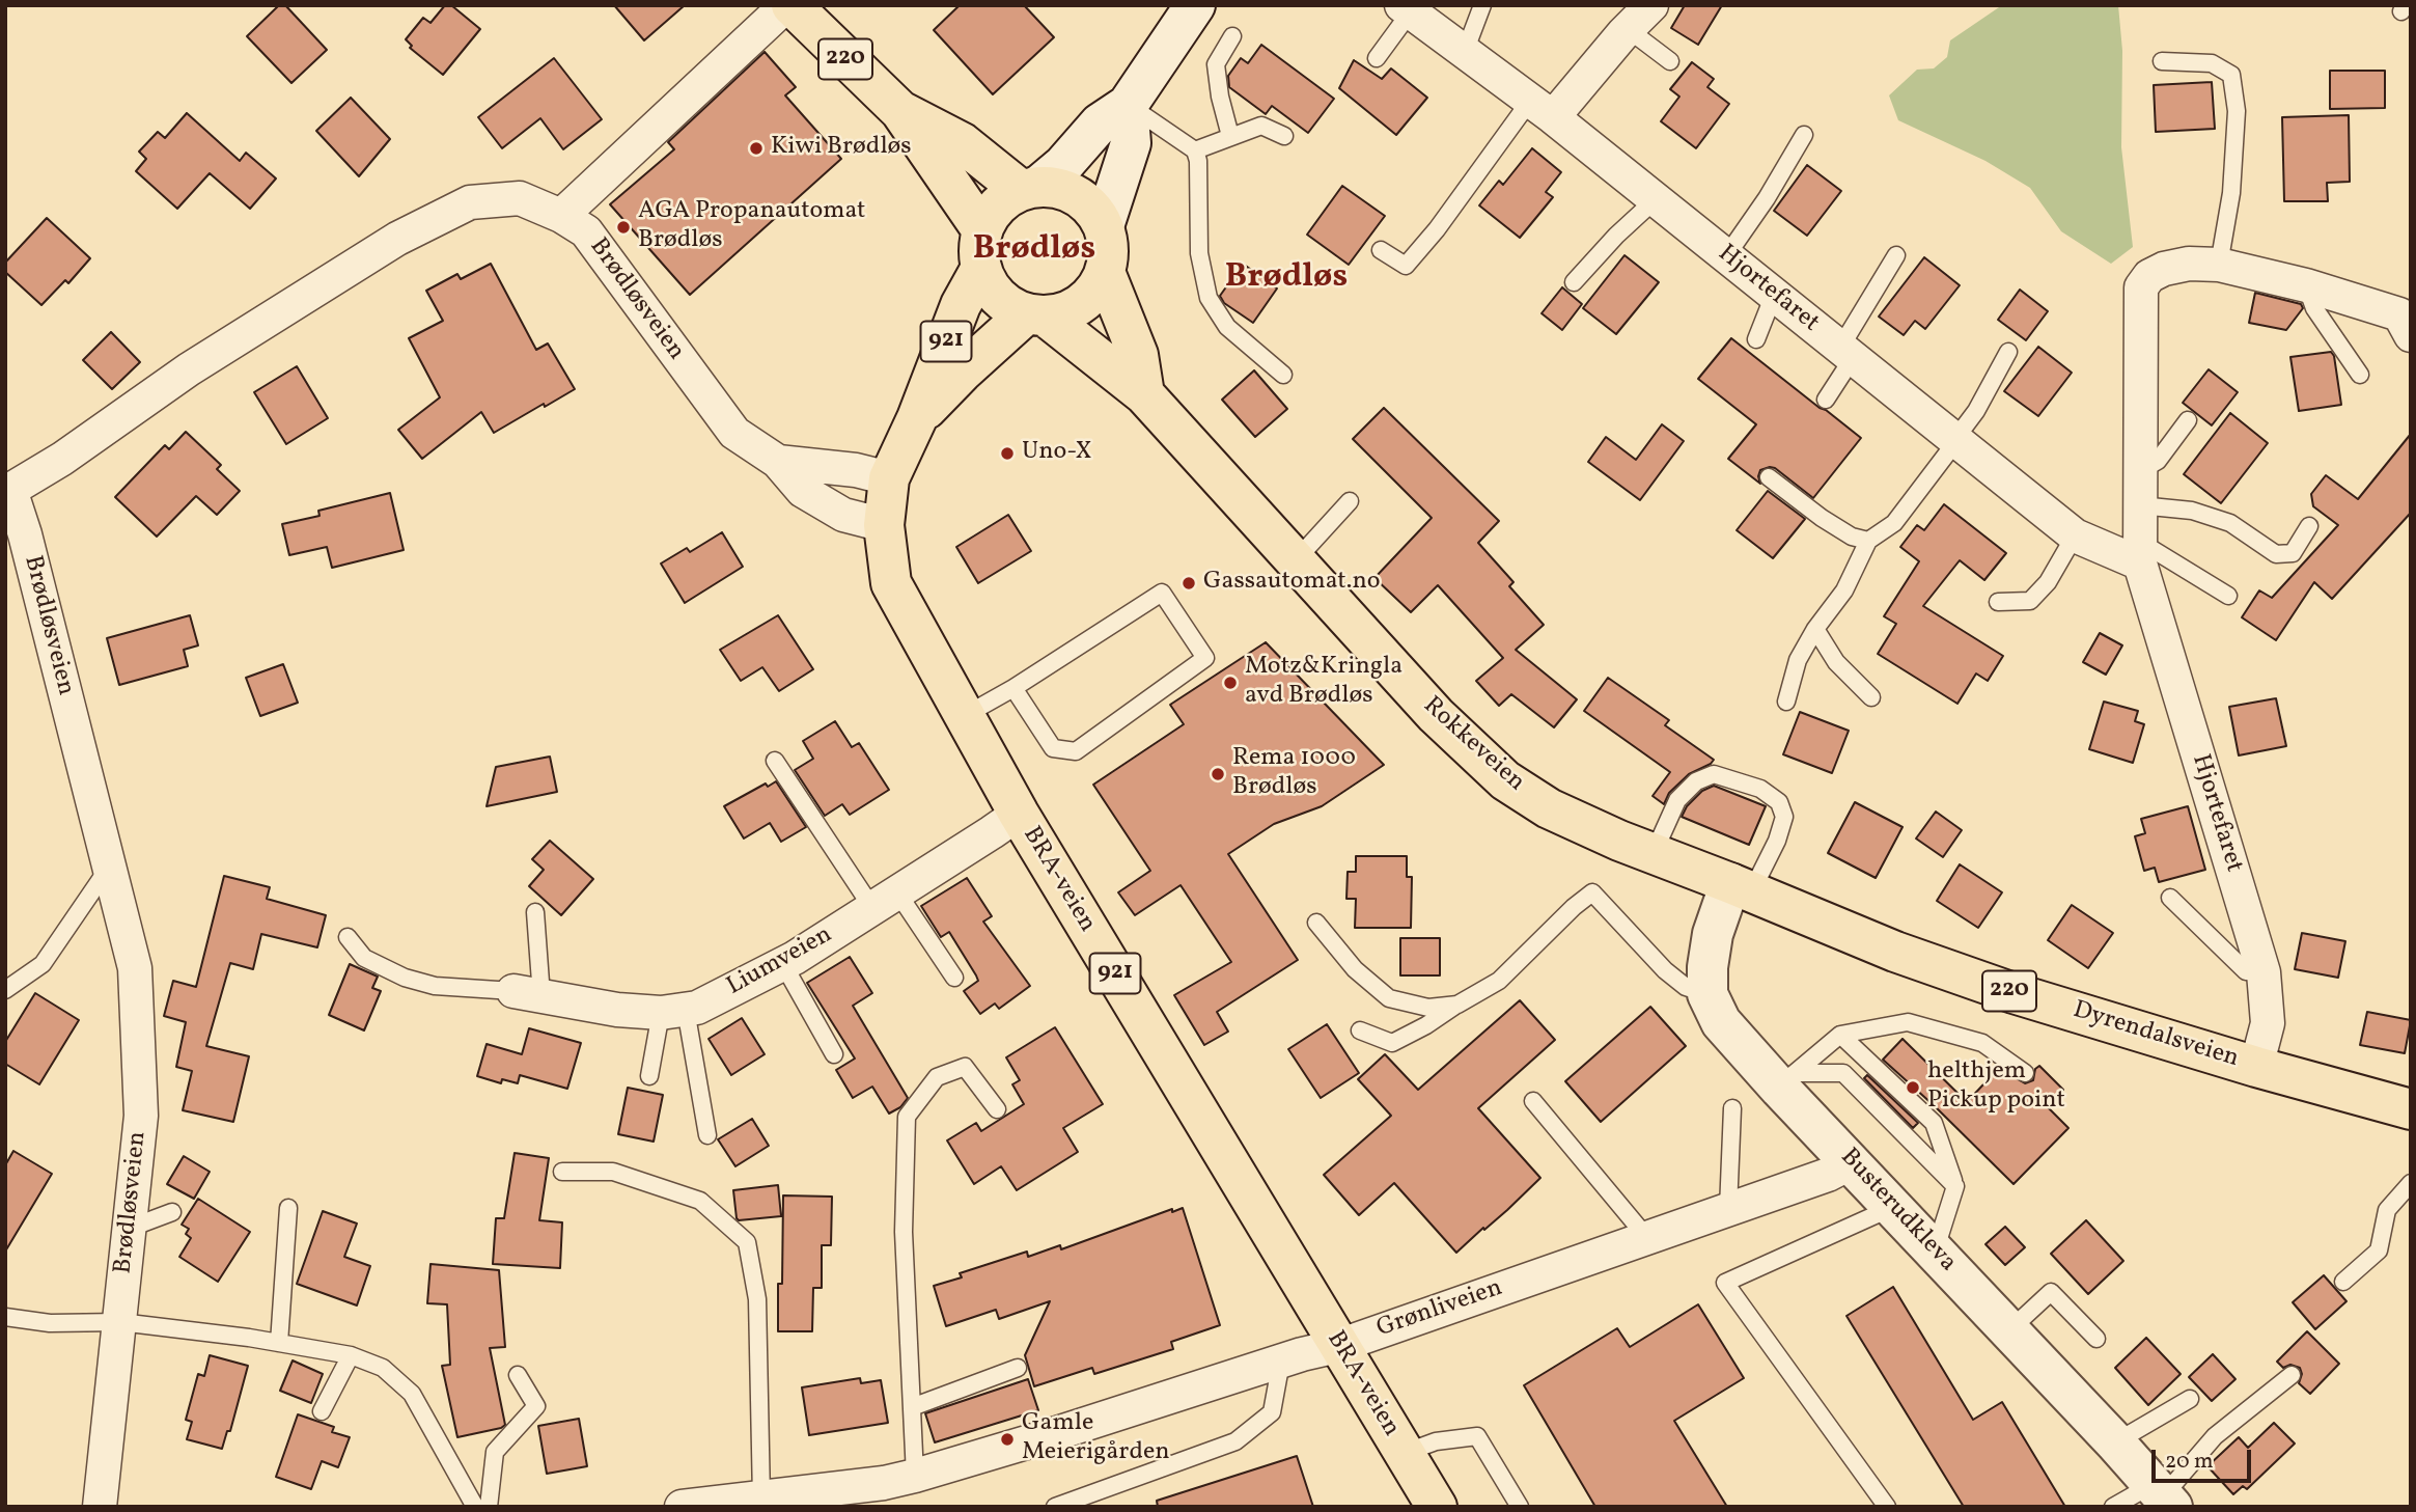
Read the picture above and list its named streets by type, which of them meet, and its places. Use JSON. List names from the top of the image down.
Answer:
{
  "streets": {
    "main road": [
      "220",
      "921",
      "Rokkeveien",
      "BRA-veien",
      "Dyrendalsveien"
    ],
    "street": [
      "Hjortefaret",
      "Brødløsveien",
      "Liumveien",
      "Busterudkleva",
      "Grønliveien"
    ]
  },
  "crossings": [
    ["220", "Rokkeveien"],
    ["220", "BRA-veien"],
    ["Hjortefaret", "Dyrendalsveien"],
    ["Brødløsveien", "BRA-veien"],
    ["Rokkeveien", "BRA-veien"],
    ["Rokkeveien", "Dyrendalsveien"],
    ["BRA-veien", "Liumveien"],
    ["BRA-veien", "Grønliveien"],
    ["Busterudkleva", "Grønliveien"]
  ],
  "districts": ["Brødløs", "Brødløs"],
  "places": [
    "Kiwi Brødløs",
    "AGA Propanautomat Brødløs",
    "Uno-X",
    "Gassautomat.no",
    "Motz&Kringla avd Brødløs",
    "Rema 1000 Brødløs",
    "helthjem Pickup point",
    "Gamle Meierigården"
  ],
  "scale_bar": "20 m"
}
